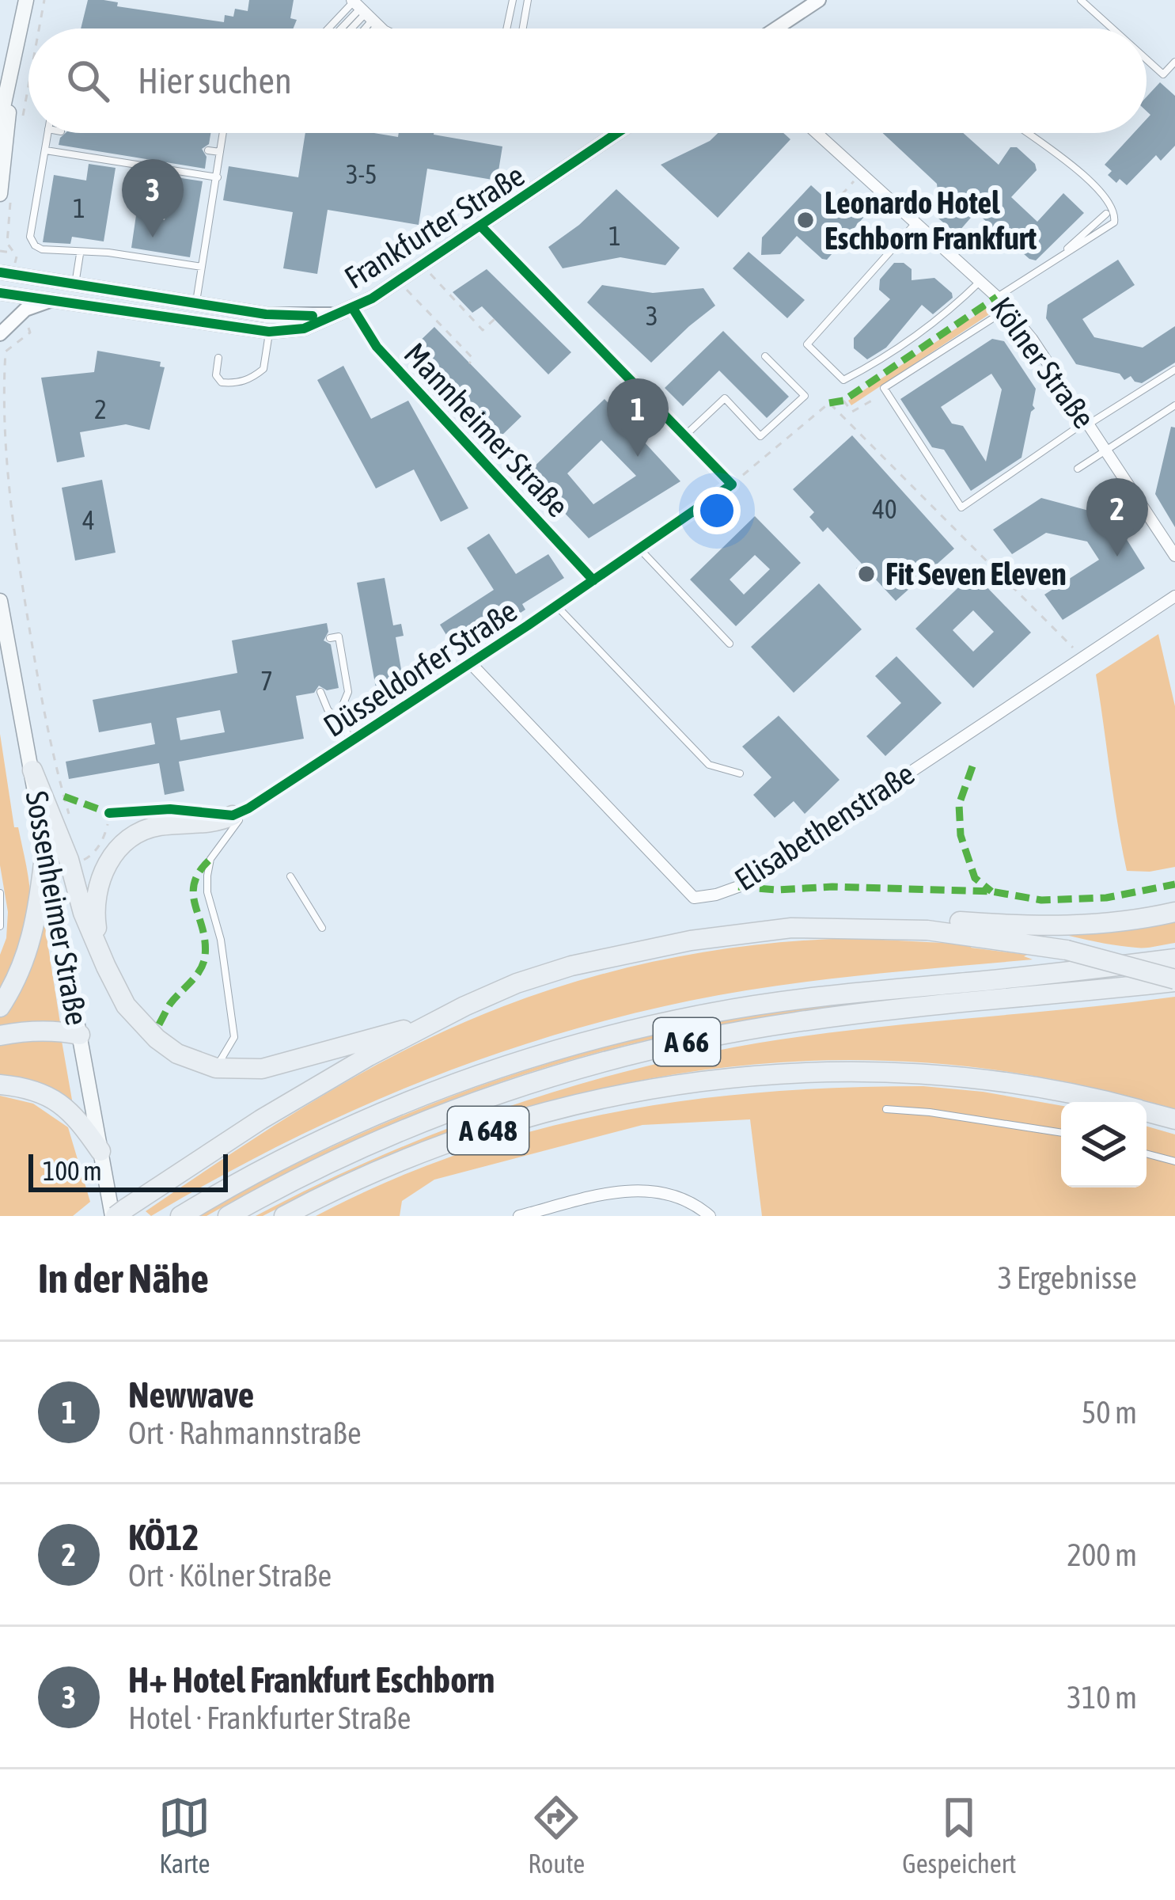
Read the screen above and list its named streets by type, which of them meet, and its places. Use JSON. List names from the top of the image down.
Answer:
{
  "streets": {
    "highway": ["A 66", "A 648"],
    "main road": ["Sossenheimer Straße"],
    "street": [
      "Frankfurter Straße",
      "Kölner Straße",
      "Mannheimer Straße",
      "Düsseldorfer Straße",
      "Elisabethenstraße"
    ]
  },
  "crossings": [
    ["Frankfurter Straße", "Mannheimer Straße"],
    ["Mannheimer Straße", "Düsseldorfer Straße"],
    ["Düsseldorfer Straße", "Elisabethenstraße"],
    ["Sossenheimer Straße", "A 66"]
  ],
  "places": ["Leonardo Hotel Eschborn Frankfurt", "Fit Seven Eleven"],
  "house_numbers": [
    "3-5",
    "1",
    "1",
    "3",
    "2",
    "40",
    "4",
    "7"
  ],
  "scale_bar": "100 m",
  "page": {
    "search": "Hier suchen",
    "pins": ["3", "1", "2"],
    "scale": "100 m",
    "heading": ["In der Nähe", "3 Ergebnisse"],
    "list": [
      {
        "mark": "1",
        "name": "Newwave",
        "note": "Ort · Rahmannstraße",
        "value": "50 m"
      },
      {
        "mark": "2",
        "name": "KÖ12",
        "note": "Ort · Kölner Straße",
        "value": "200 m"
      },
      {
        "mark": "3",
        "name": "H+ Hotel Frankfurt Eschborn",
        "note": "Hotel · Frankfurter Straße",
        "value": "310 m"
      }
    ],
    "nav": ["Karte", "Route", "Gespeichert"]
  }
}
